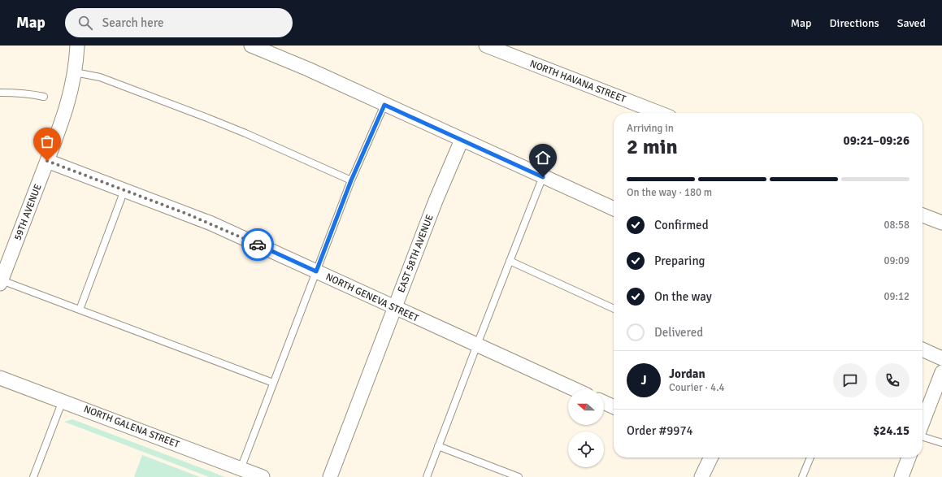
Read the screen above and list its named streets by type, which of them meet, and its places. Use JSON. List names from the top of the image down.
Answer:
{
  "streets": {
    "street": [
      "NORTH HAVANA STREET",
      "59TH AVENUE",
      "EAST 58TH AVENUE",
      "NORTH GENEVA STREET",
      "NORTH GALENA STREET"
    ]
  },
  "crossings": [
    ["59TH AVENUE", "NORTH GENEVA STREET"],
    ["EAST 58TH AVENUE", "NORTH GENEVA STREET"]
  ],
  "north": "left",
  "page": {
    "header": "Map",
    "search": "Search here",
    "nav": ["Map", "Directions", "Saved"],
    "heading": ["2 min", "Arriving in", "09:21–09:26"],
    "panel": [
      "Jordan",
      "Courier · 4.4",
      "Order #9974",
      "$24.15"
    ],
    "bar": "On the way · 180 m",
    "list": [
      ["Confirmed", "08:58"],
      ["Preparing", "09:09"],
      ["On the way", "09:12"],
      "Delivered"
    ],
    "round": "J"
  }
}
